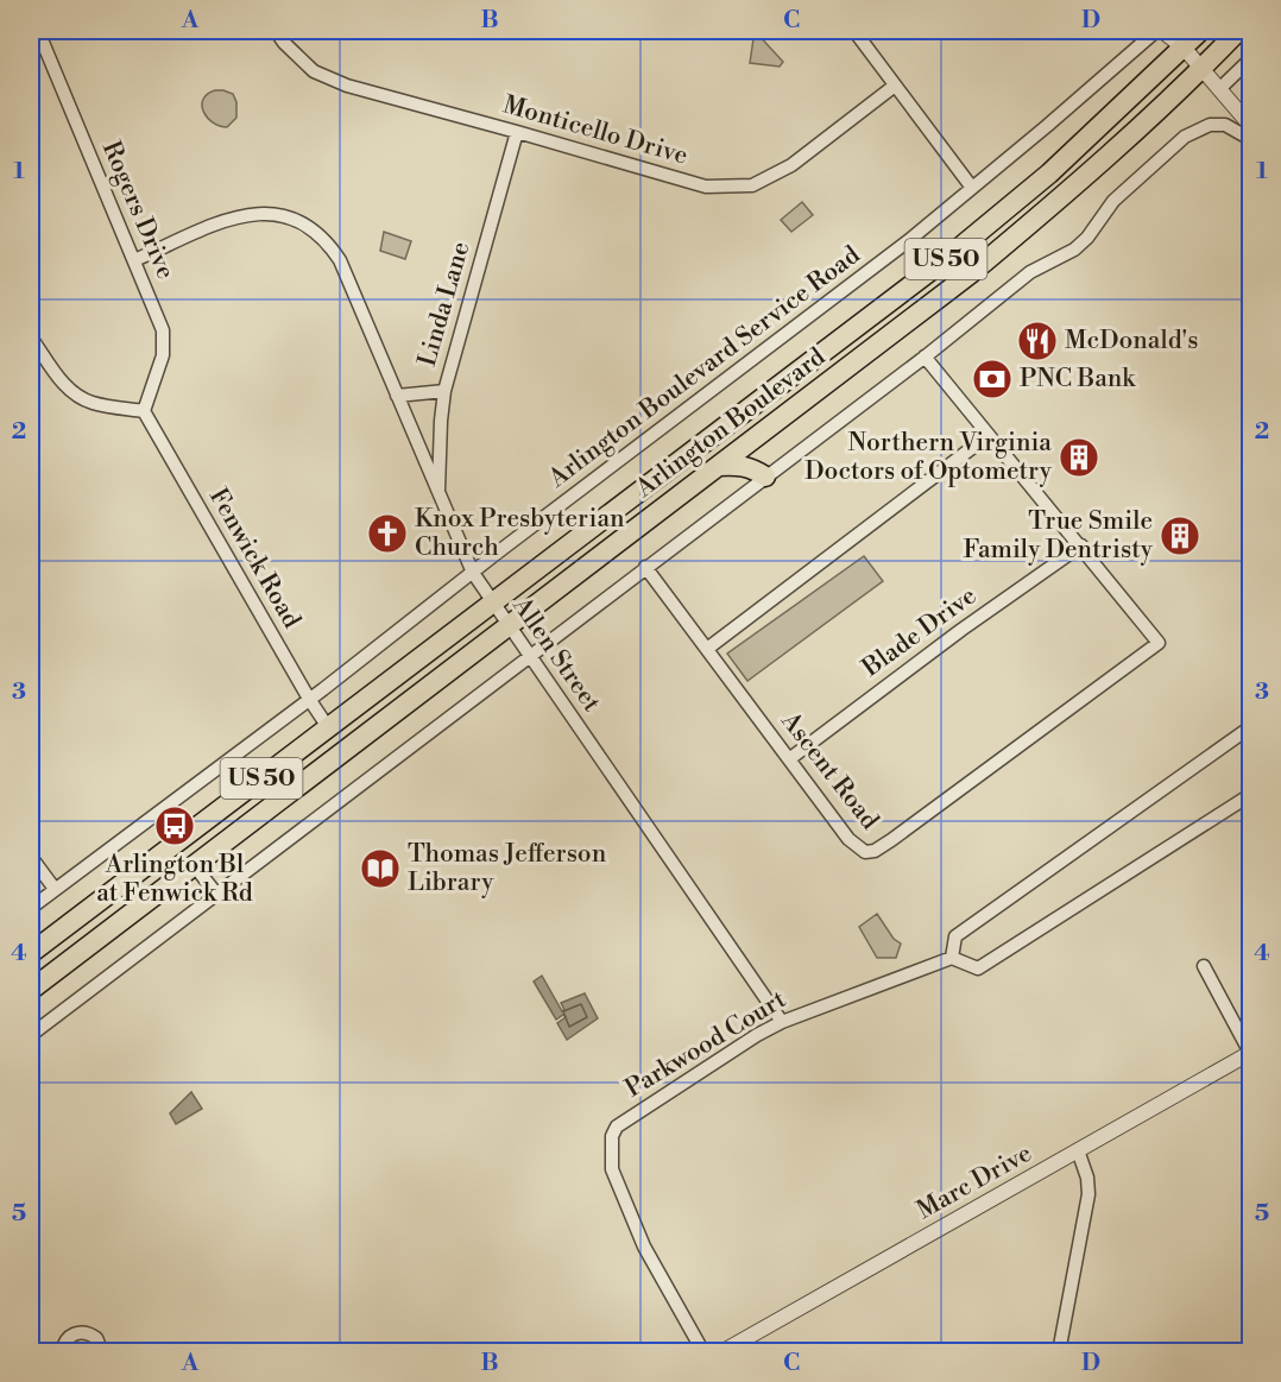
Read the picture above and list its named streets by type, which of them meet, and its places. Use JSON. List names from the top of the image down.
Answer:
{
  "streets": {
    "highway": ["US 50", "Arlington Boulevard"],
    "street": [
      "Monticello Drive",
      "Rogers Drive",
      "Linda Lane",
      "Arlington Boulevard Service Road",
      "Fenwick Road",
      "Blade Drive",
      "Allen Street",
      "Ascent Road",
      "Parkwood Court",
      "Marc Drive"
    ]
  },
  "crossings": [
    ["Monticello Drive", "Linda Lane"],
    ["Rogers Drive", "Fenwick Road"],
    ["Rogers Drive", "Allen Street"],
    ["Linda Lane", "Allen Street"],
    ["Arlington Boulevard Service Road", "Fenwick Road"],
    ["Arlington Boulevard Service Road", "Allen Street"],
    ["Arlington Boulevard", "Fenwick Road"],
    ["Arlington Boulevard", "Allen Street"],
    ["Blade Drive", "Ascent Road"],
    ["Allen Street", "Parkwood Court"]
  ],
  "places": {
    "restaurant": ["McDonald's"],
    "bank": ["PNC Bank"],
    "building": ["Northern Virginia Doctors of Optometry", "True Smile Family Dentristy"],
    "church": ["Knox Presbyterian Church"],
    "bus stop": ["Arlington Bl at Fenwick Rd"],
    "library": ["Thomas Jefferson Library"]
  },
  "grid": {
    "columns": [
      "A",
      "B",
      "C",
      "D"
    ],
    "rows": [
      "1",
      "2",
      "3",
      "4",
      "5"
    ]
  }
}
